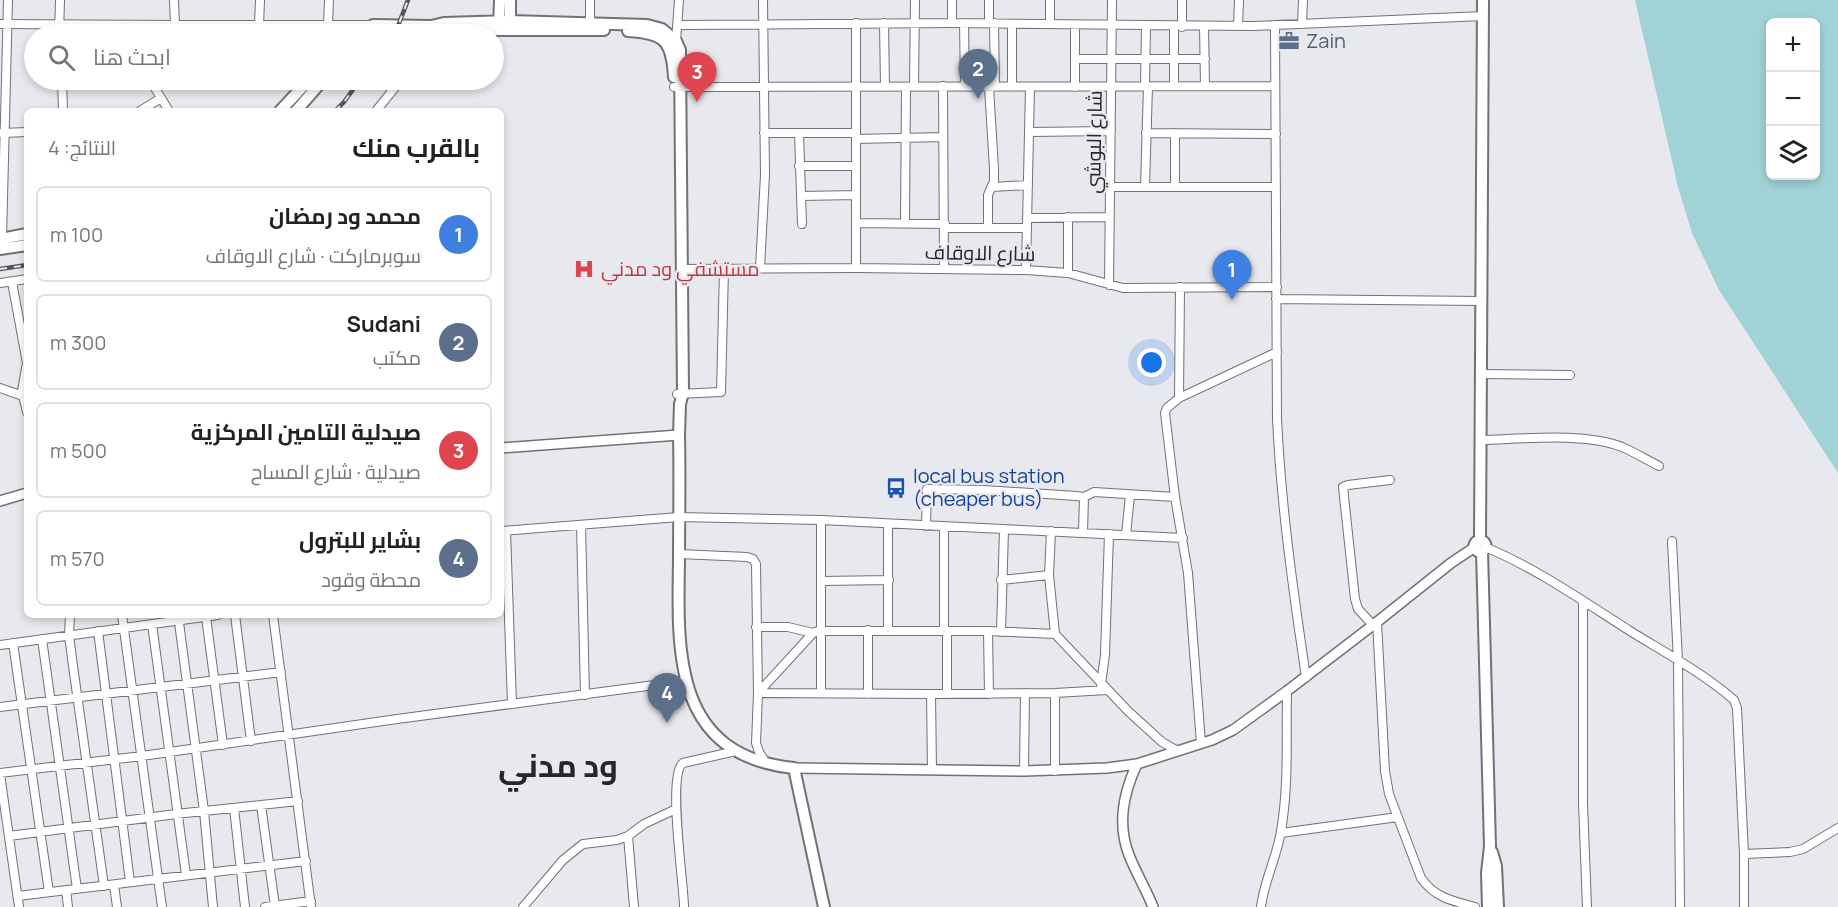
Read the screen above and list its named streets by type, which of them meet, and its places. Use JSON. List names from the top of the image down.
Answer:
{
  "streets": {
    "street": ["شارع البوشي", "شارع الاوقاف"]
  },
  "crossings": [
    ["شارع البوشي", "شارع الاوقاف"]
  ],
  "districts": ["ود مدني"],
  "places": {
    "office": ["Zain"],
    "hospital": ["مستشفي ود مدني"],
    "bus stop": ["local bus station (cheaper bus)"]
  },
  "page": {
    "map_buttons": ["+", "−"],
    "search": "ابحث هنا",
    "pins": [
      "2",
      "3",
      "1",
      "4"
    ],
    "heading": ["بالقرب منك", "النتائج: 4"],
    "list": [
      {
        "mark": "1",
        "name": "محمد ود رمضان",
        "note": "سوبرماركت · شارع الاوقاف",
        "value": "100 m"
      },
      {
        "mark": "2",
        "name": "Sudani",
        "note": "مكتب",
        "value": "300 m"
      },
      {
        "mark": "3",
        "name": "صيدلية التامين المركزية",
        "note": "صيدلية · شارع المساح",
        "value": "500 m"
      },
      {
        "mark": "4",
        "name": "بشاير للبترول",
        "note": "محطة وقود",
        "value": "570 m"
      }
    ]
  }
}
